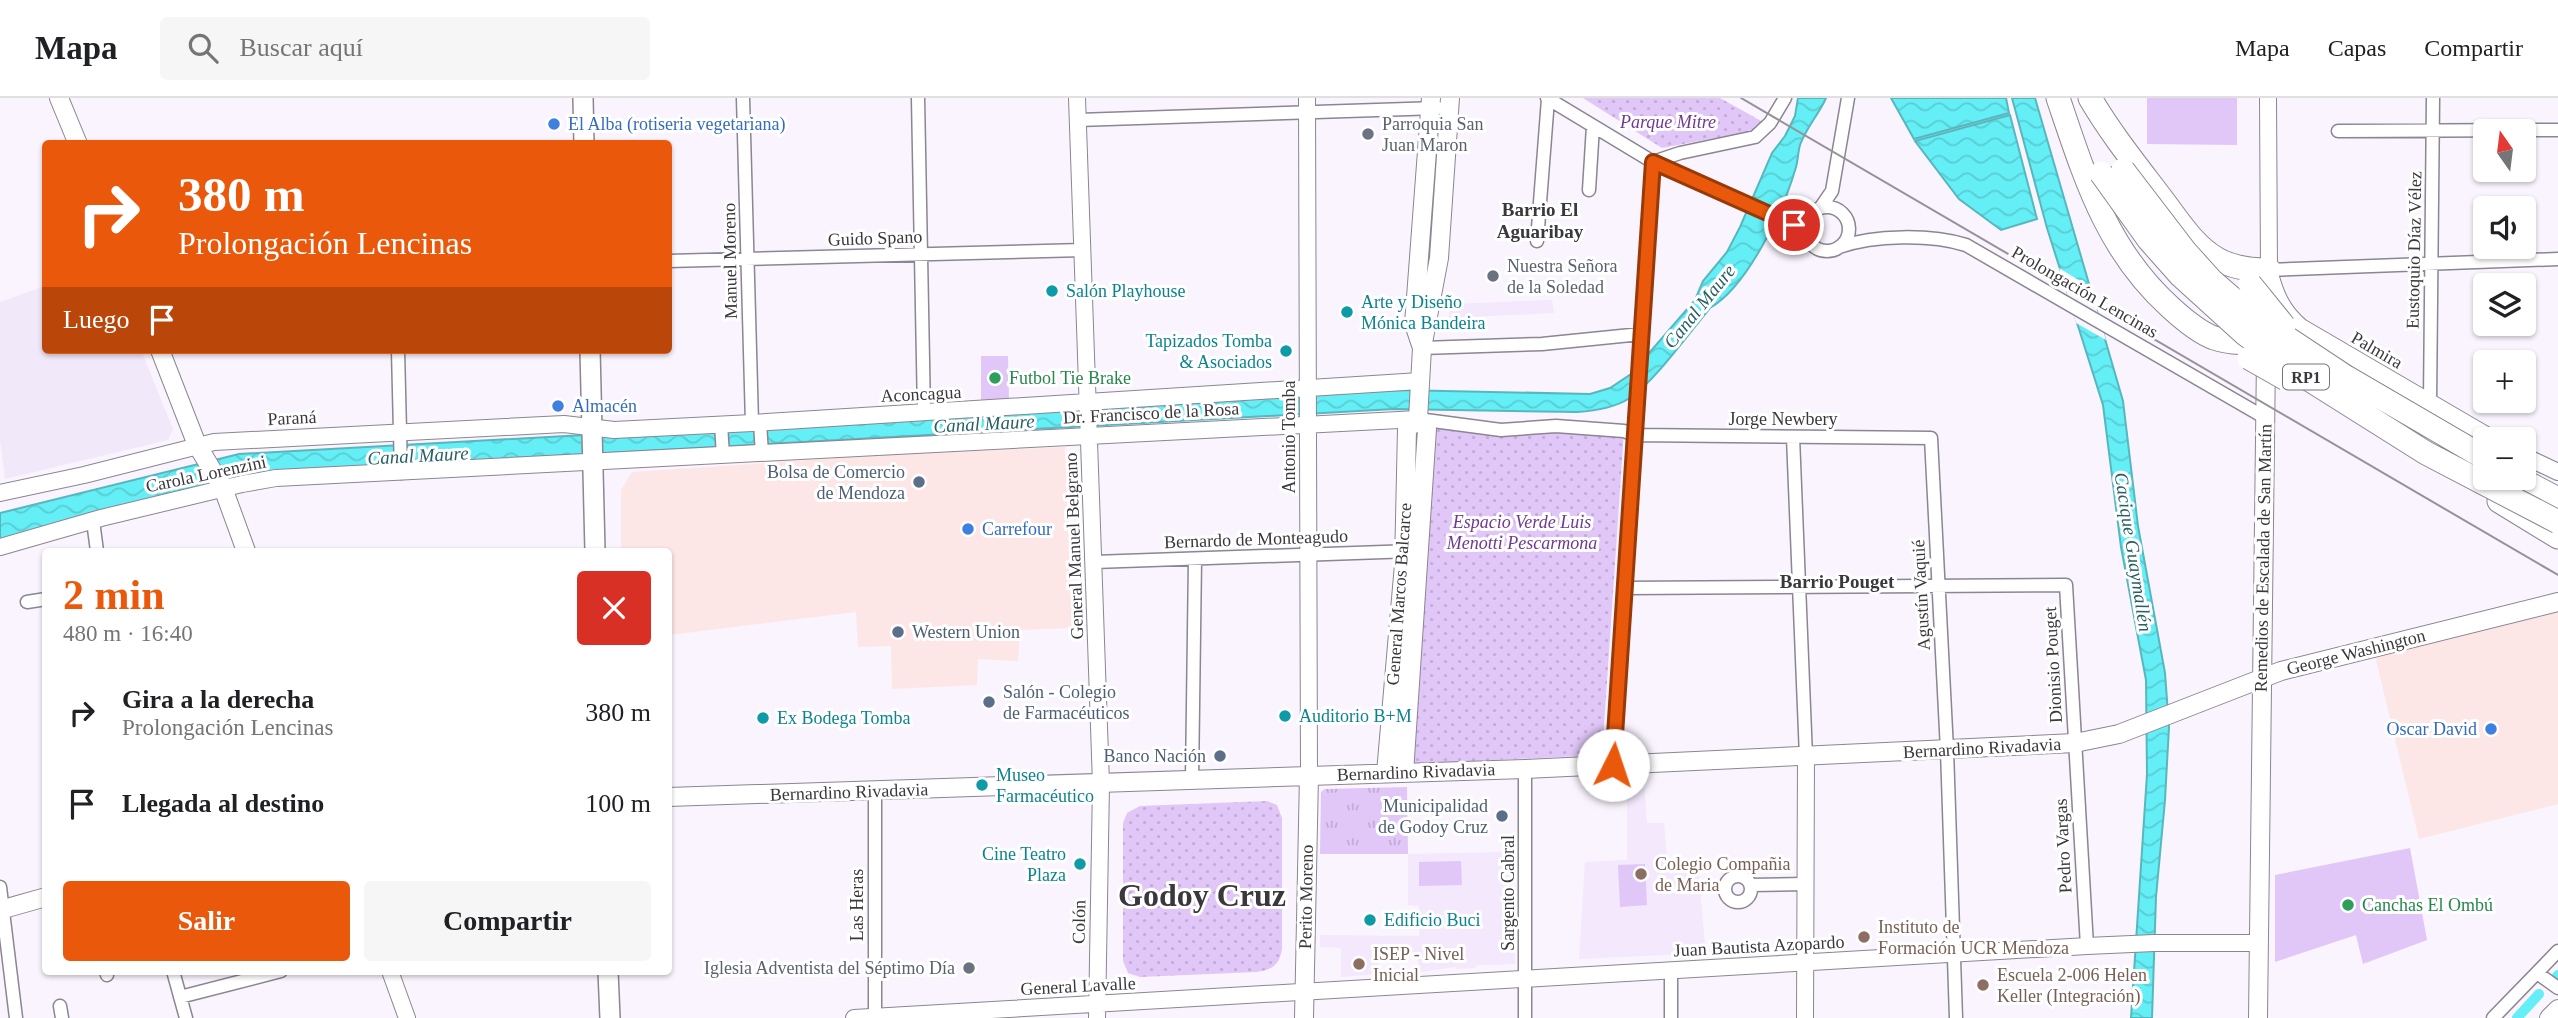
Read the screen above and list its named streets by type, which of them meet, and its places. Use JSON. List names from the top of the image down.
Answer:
{
  "streets": {
    "highway": ["RP1"],
    "main road": [
      "Remedios de Escalada de San Martín",
      "General Marcos Balcarce",
      "George Washington",
      "Bernardino Rivadavia",
      "Perito Moreno"
    ],
    "street": [
      "Guido Spano",
      "Eustoquio Díaz Vélez",
      "Manuel Moreno",
      "Prolongación Lencinas",
      "Palmira",
      "Aconcagua",
      "Dr. Francisco de la Rosa",
      "Paraná",
      "Jorge Newbery",
      "Antonio Tomba",
      "Carola Lorenzini",
      "Bernardo de Monteagudo",
      "General Manuel Belgrano",
      "Agustín Vaquié",
      "Dionisio Pouget",
      "Pedro Vargas",
      "Sargento Cabral",
      "Las Heras",
      "Colón",
      "Juan Bautista Azopardo",
      "General Lavalle"
    ]
  },
  "crossings": [
    ["Guido Spano", "Manuel Moreno"],
    ["Guido Spano", "General Manuel Belgrano"],
    ["Eustoquio Díaz Vélez", "Palmira"],
    ["Manuel Moreno", "Aconcagua"],
    ["Manuel Moreno", "Dr. Francisco de la Rosa"],
    ["Prolongación Lencinas", "Remedios de Escalada de San Martín"],
    ["Palmira", "Remedios de Escalada de San Martín"],
    ["Aconcagua", "Dr. Francisco de la Rosa"],
    ["Aconcagua", "Paraná"],
    ["Aconcagua", "Jorge Newbery"],
    ["Aconcagua", "Antonio Tomba"],
    ["Aconcagua", "Carola Lorenzini"],
    ["Aconcagua", "General Manuel Belgrano"],
    ["Aconcagua", "General Marcos Balcarce"],
    ["Dr. Francisco de la Rosa", "Paraná"],
    ["Dr. Francisco de la Rosa", "Jorge Newbery"],
    ["Dr. Francisco de la Rosa", "Antonio Tomba"],
    ["Dr. Francisco de la Rosa", "Carola Lorenzini"],
    ["Dr. Francisco de la Rosa", "General Manuel Belgrano"],
    ["Dr. Francisco de la Rosa", "General Marcos Balcarce"],
    ["Paraná", "Carola Lorenzini"],
    ["Jorge Newbery", "General Marcos Balcarce"],
    ["Jorge Newbery", "Agustín Vaquié"],
    ["Antonio Tomba", "Bernardo de Monteagudo"],
    ["Antonio Tomba", "Bernardino Rivadavia"],
    ["Antonio Tomba", "Perito Moreno"],
    ["Bernardo de Monteagudo", "General Manuel Belgrano"],
    ["Bernardo de Monteagudo", "General Marcos Balcarce"],
    ["General Manuel Belgrano", "Bernardino Rivadavia"],
    ["General Manuel Belgrano", "Colón"],
    ["Remedios de Escalada de San Martín", "George Washington"],
    ["Remedios de Escalada de San Martín", "Juan Bautista Azopardo"],
    ["General Marcos Balcarce", "Bernardino Rivadavia"],
    ["Agustín Vaquié", "Dionisio Pouget"],
    ["Agustín Vaquié", "Bernardino Rivadavia"],
    ["Agustín Vaquié", "Juan Bautista Azopardo"],
    ["George Washington", "Bernardino Rivadavia"],
    ["Dionisio Pouget", "Bernardino Rivadavia"],
    ["Dionisio Pouget", "Pedro Vargas"],
    ["Bernardino Rivadavia", "Pedro Vargas"],
    ["Bernardino Rivadavia", "Sargento Cabral"],
    ["Bernardino Rivadavia", "Perito Moreno"],
    ["Bernardino Rivadavia", "Las Heras"],
    ["Bernardino Rivadavia", "Colón"],
    ["Pedro Vargas", "Juan Bautista Azopardo"],
    ["Sargento Cabral", "Juan Bautista Azopardo"],
    ["Perito Moreno", "Juan Bautista Azopardo"],
    ["Perito Moreno", "General Lavalle"],
    ["Las Heras", "General Lavalle"],
    ["Colón", "General Lavalle"],
    ["Juan Bautista Azopardo", "General Lavalle"]
  ],
  "districts": ["Barrio El Aguaribay", "Barrio Pouget", "Godoy Cruz"],
  "water": ["Canal Maure", "Cacique Guaymallén"],
  "parks": ["Parque Mitre", "Espacio Verde Luis Menotti Pescarmona"],
  "places": [
    "El Alba (rotiseria vegetariana)",
    "Parroquia San Juan Maron",
    "Nuestra Señora de la Soledad",
    "Salón Playhouse",
    "Arte y Diseño Mónica Bandeira",
    "Tapizados Tomba & Asociados",
    "Futbol Tie Brake",
    "Almacén",
    "Bolsa de Comercio de Mendoza",
    "Carrefour",
    "Western Union",
    "Salón - Colegio de Farmacéuticos",
    "Auditorio B+M",
    "Ex Bodega Tomba",
    "Oscar David",
    "Banco Nación",
    "Museo Farmacéutico",
    "Municipalidad de Godoy Cruz",
    "Cine Teatro Plaza",
    "Colegio Compañia de Maria",
    "Canchas El Ombú",
    "Edificio Buci",
    "Instituto de Formación UCR Mendoza",
    "ISEP - Nivel Inicial",
    "Iglesia Adventista del Séptimo Día",
    "Escuela 2-006 Helen Keller (Integración)"
  ],
  "north": "top",
  "page": {
    "header": "Mapa",
    "search": "Buscar aquí",
    "nav": ["Mapa", "Capas", "Compartir"],
    "map_buttons": ["+", "−"],
    "turn": ["380 m", "Prolongación Lencinas"],
    "then": "Luego",
    "heading": ["2 min", "480 m · 16:40"],
    "list": [
      {
        "name": "Gira a la derecha",
        "note": "Prolongación Lencinas",
        "value": "380 m"
      },
      {
        "name": "Llegada al destino",
        "value": "100 m"
      }
    ],
    "buttons": ["Salir", "Compartir"]
  }
}
